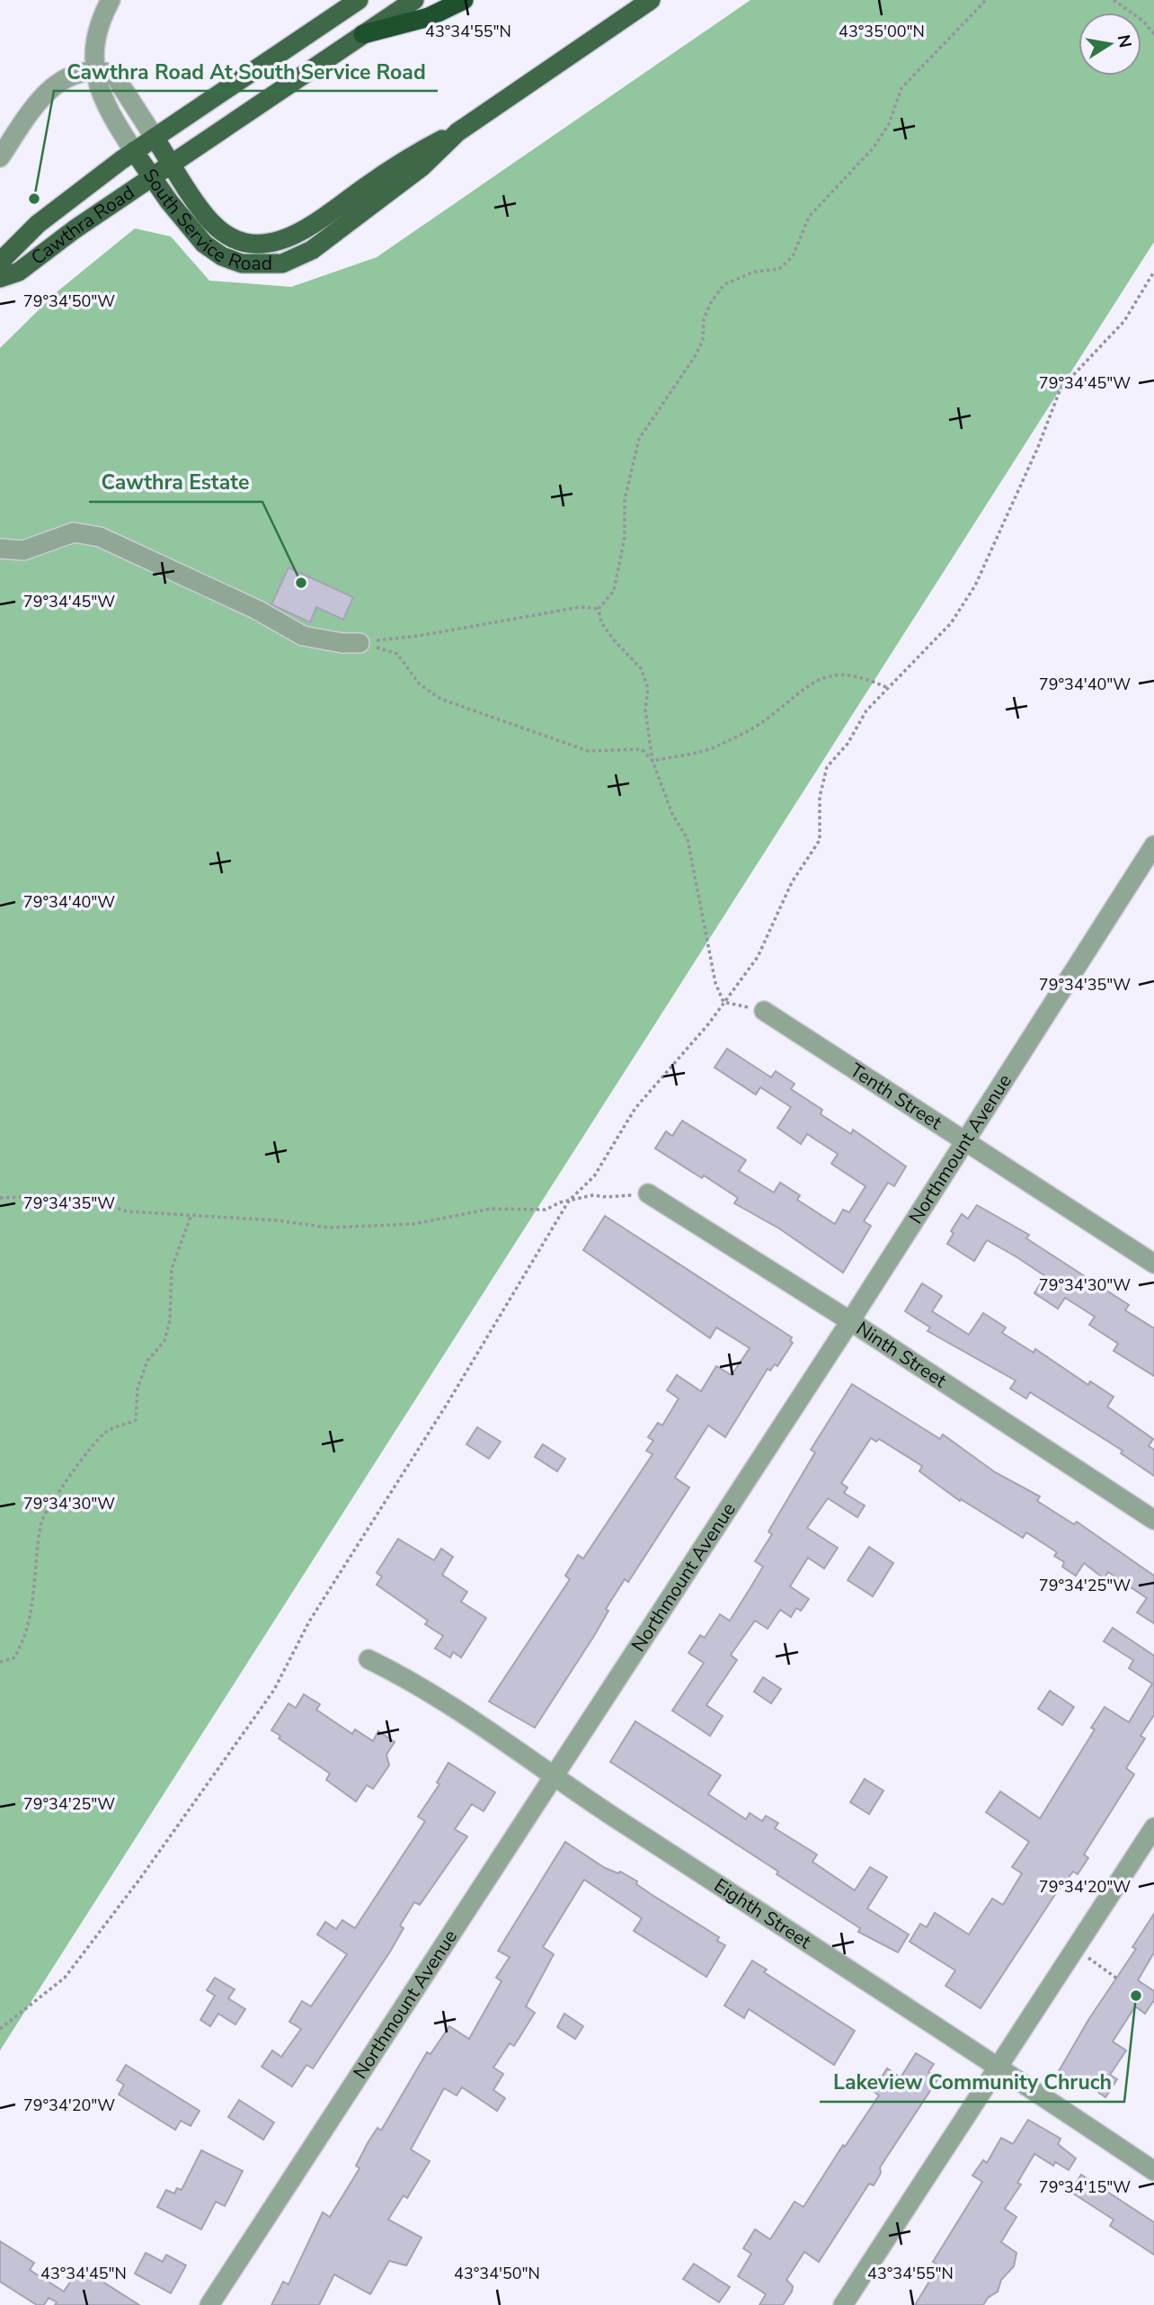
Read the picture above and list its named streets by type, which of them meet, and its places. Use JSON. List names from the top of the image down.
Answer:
{
  "streets": {
    "main road": ["South Service Road", "Cawthra Road"],
    "street": [
      "Tenth Street",
      "Northmount Avenue",
      "Ninth Street",
      "Eighth Street"
    ]
  },
  "crossings": [
    ["South Service Road", "Cawthra Road"],
    ["Tenth Street", "Northmount Avenue"],
    ["Northmount Avenue", "Ninth Street"],
    ["Northmount Avenue", "Eighth Street"]
  ],
  "places": ["Cawthra Road At South Service Road", "Cawthra Estate", "Lakeview Community Chruch"],
  "north": "right",
  "coordinates": [
    "43°34'55\"N",
    "43°35'00\"N",
    "79°34'50\"W",
    "79°34'45\"W",
    "79°34'40\"W",
    "79°34'35\"W",
    "79°34'30\"W",
    "79°34'25\"W",
    "79°34'20\"W",
    "79°34'15\"W",
    "43°34'45\"N",
    "43°34'50\"N"
  ]
}
